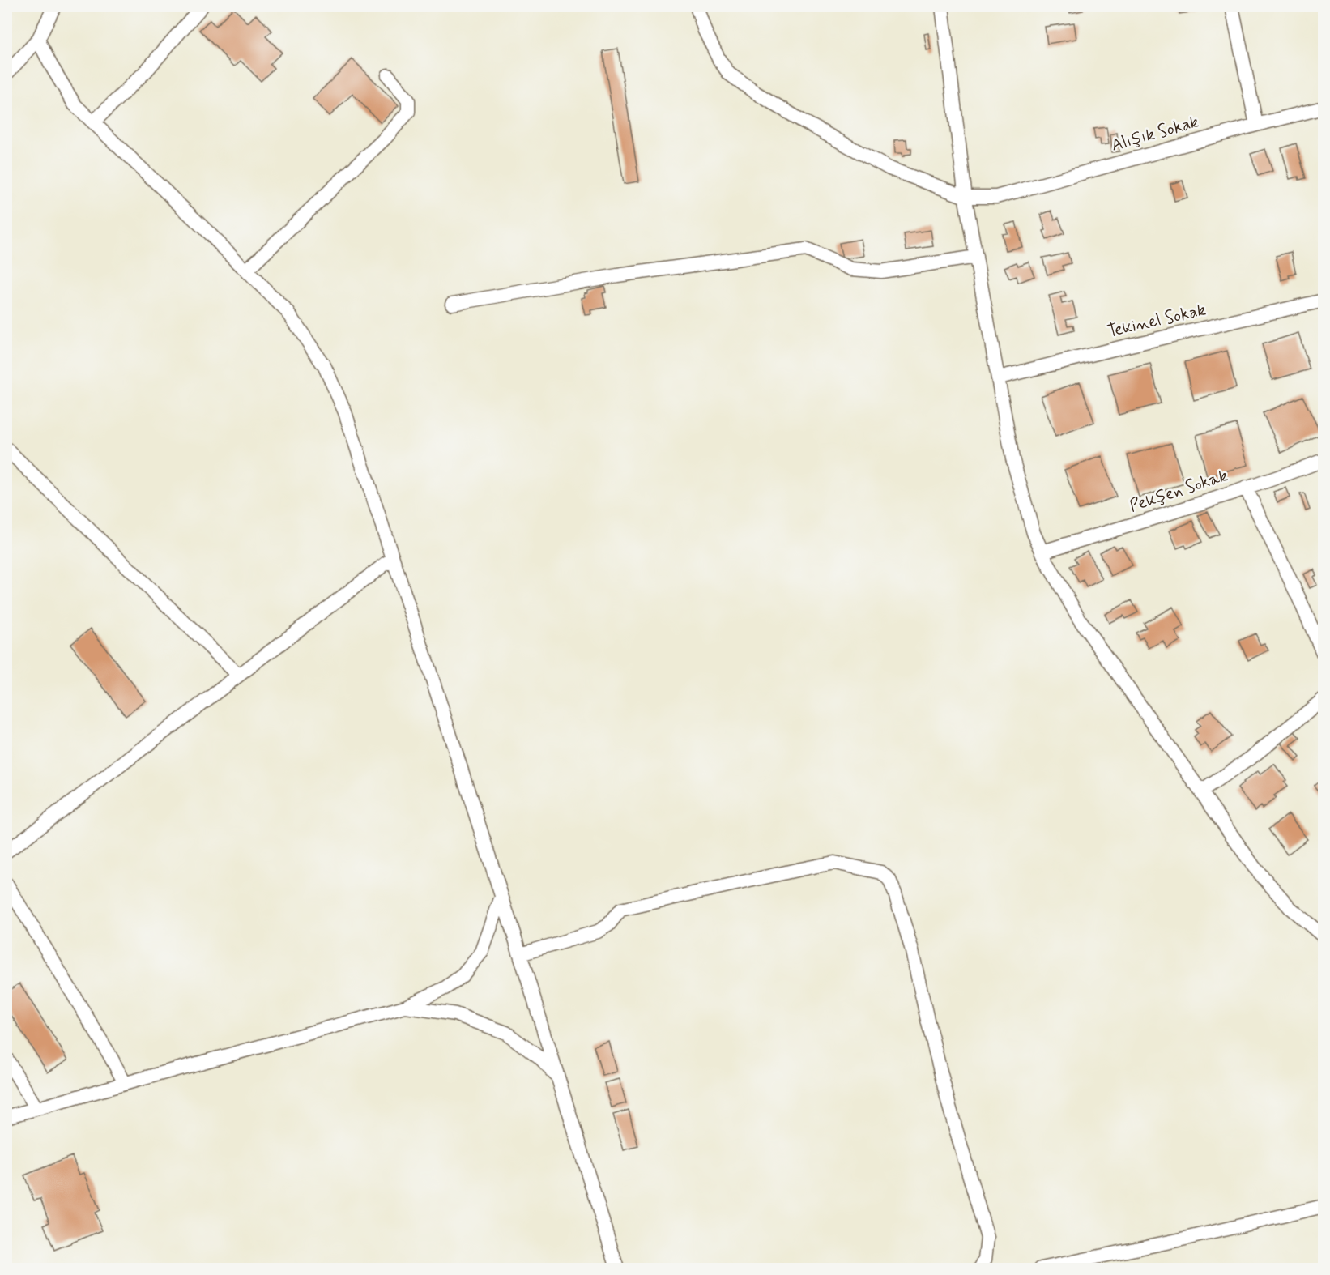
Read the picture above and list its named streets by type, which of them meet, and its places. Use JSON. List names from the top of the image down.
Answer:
{
  "streets": {
    "street": ["Alışık Sokak", "Tekinel Sokak", "Pekşen Sokak"]
  }
}
